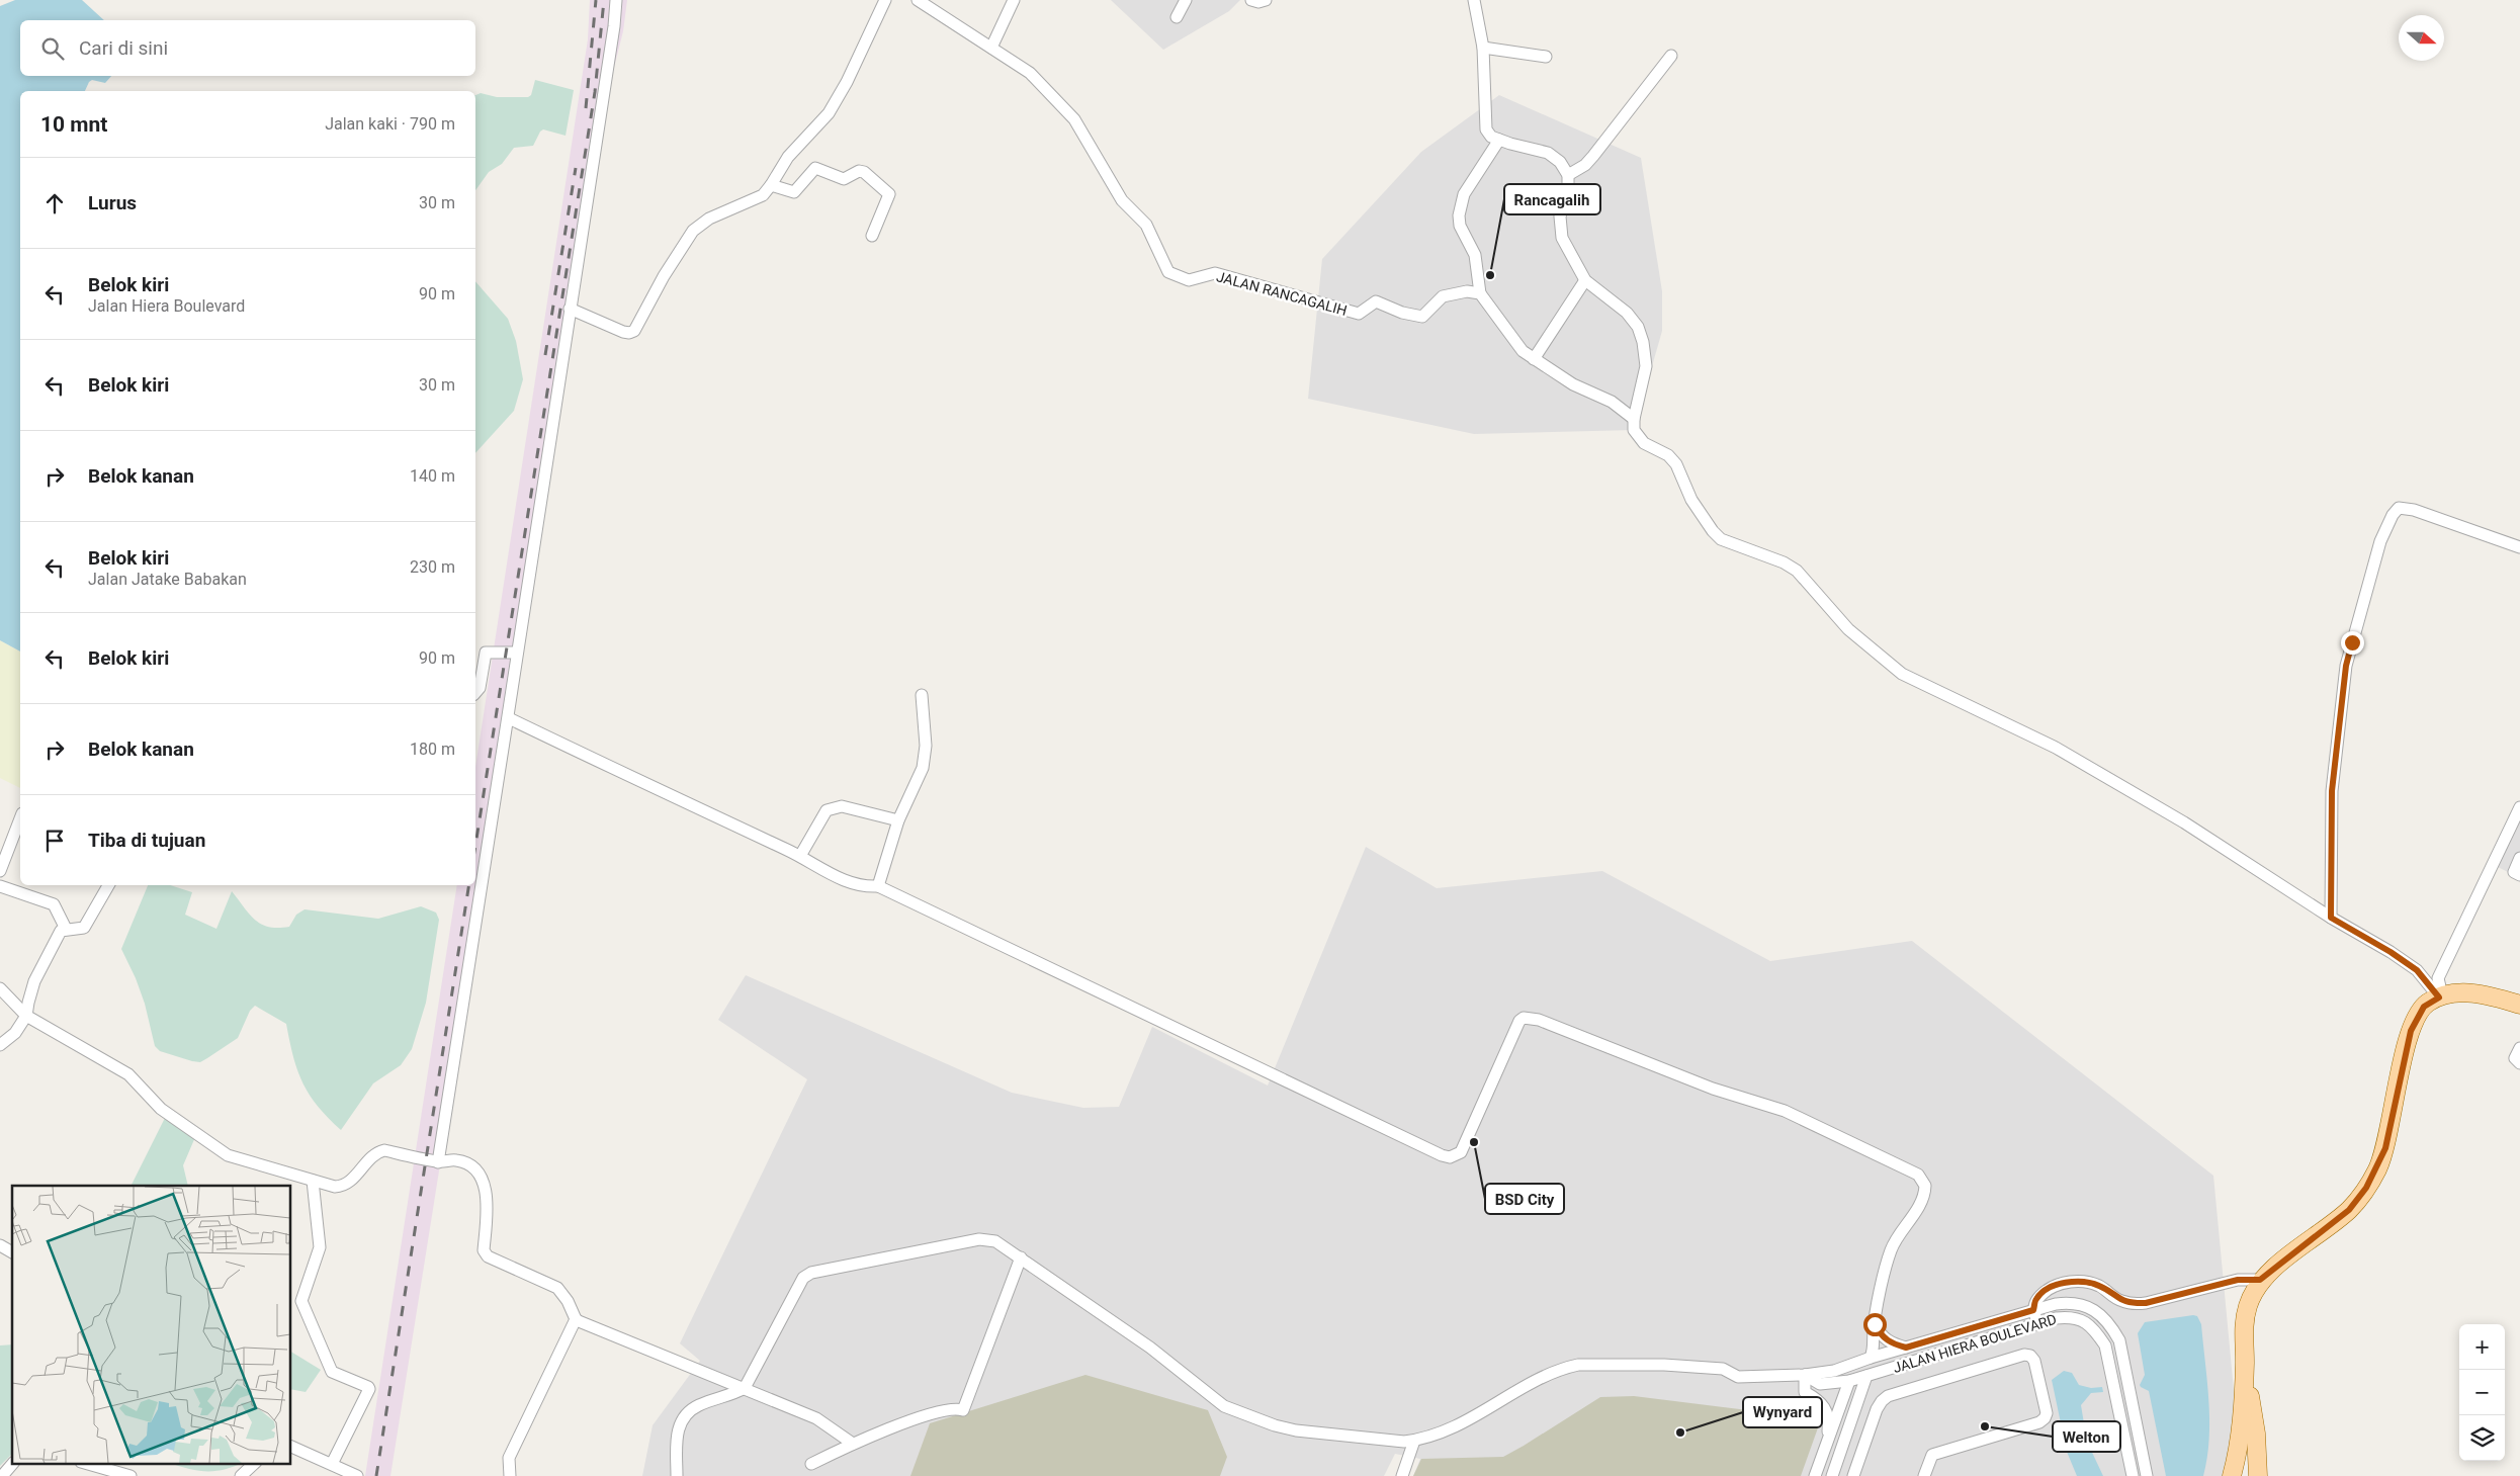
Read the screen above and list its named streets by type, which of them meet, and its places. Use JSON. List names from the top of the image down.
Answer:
{
  "streets": {
    "street": ["JALAN RANCAGALIH", "JALAN HIERA BOULEVARD"]
  },
  "places": [
    "Rancagalih",
    "BSD City",
    "Welton",
    "Wynyard"
  ],
  "north": "right",
  "page": {
    "search": "Cari di sini",
    "heading": ["10 mnt", "Jalan kaki · 790 m"],
    "list": [
      ["Lurus", "30 m"],
      ["Belok kiri", "Jalan Hiera Boulevard", "90 m"],
      ["Belok kiri", "30 m"],
      ["Belok kanan", "140 m"],
      ["Belok kiri", "Jalan Jatake Babakan", "230 m"],
      ["Belok kiri", "90 m"],
      ["Belok kanan", "180 m"],
      "Tiba di tujuan"
    ],
    "map_buttons": ["+", "−"]
  }
}
